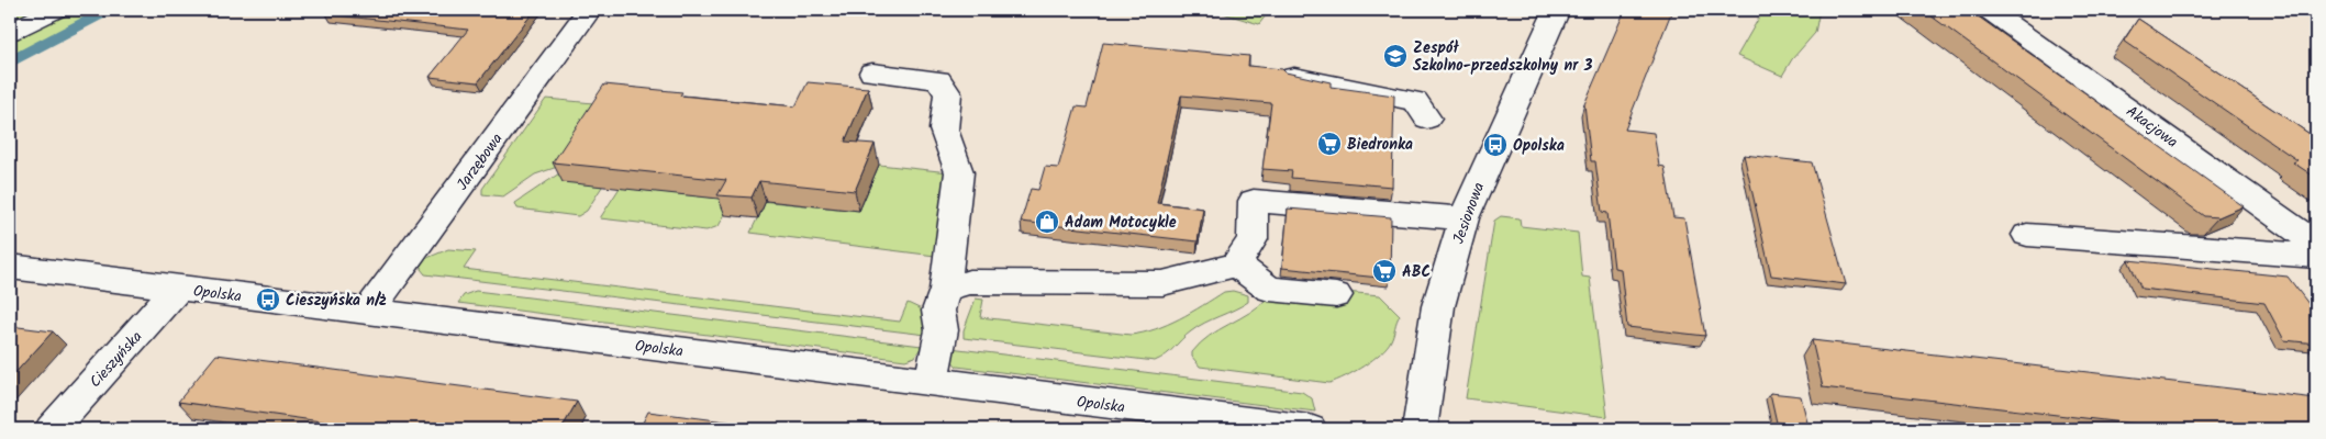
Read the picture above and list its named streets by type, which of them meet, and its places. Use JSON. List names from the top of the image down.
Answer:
{
  "streets": {
    "street": [
      "Akacjowa",
      "Jarzębowa",
      "Jesionowa",
      "Opolska",
      "Cieszyńska"
    ]
  },
  "crossings": [
    ["Jarzębowa", "Opolska"],
    ["Opolska", "Cieszyńska"]
  ],
  "places": {
    "school or university": ["Zespół Szkolno-przedszkolny nr 3"],
    "supermarket": ["Biedronka", "ABC"],
    "bus stop": ["Opolska", "Cieszyńska n/ż"],
    "shop": ["Adam Motocykle"]
  }
}
